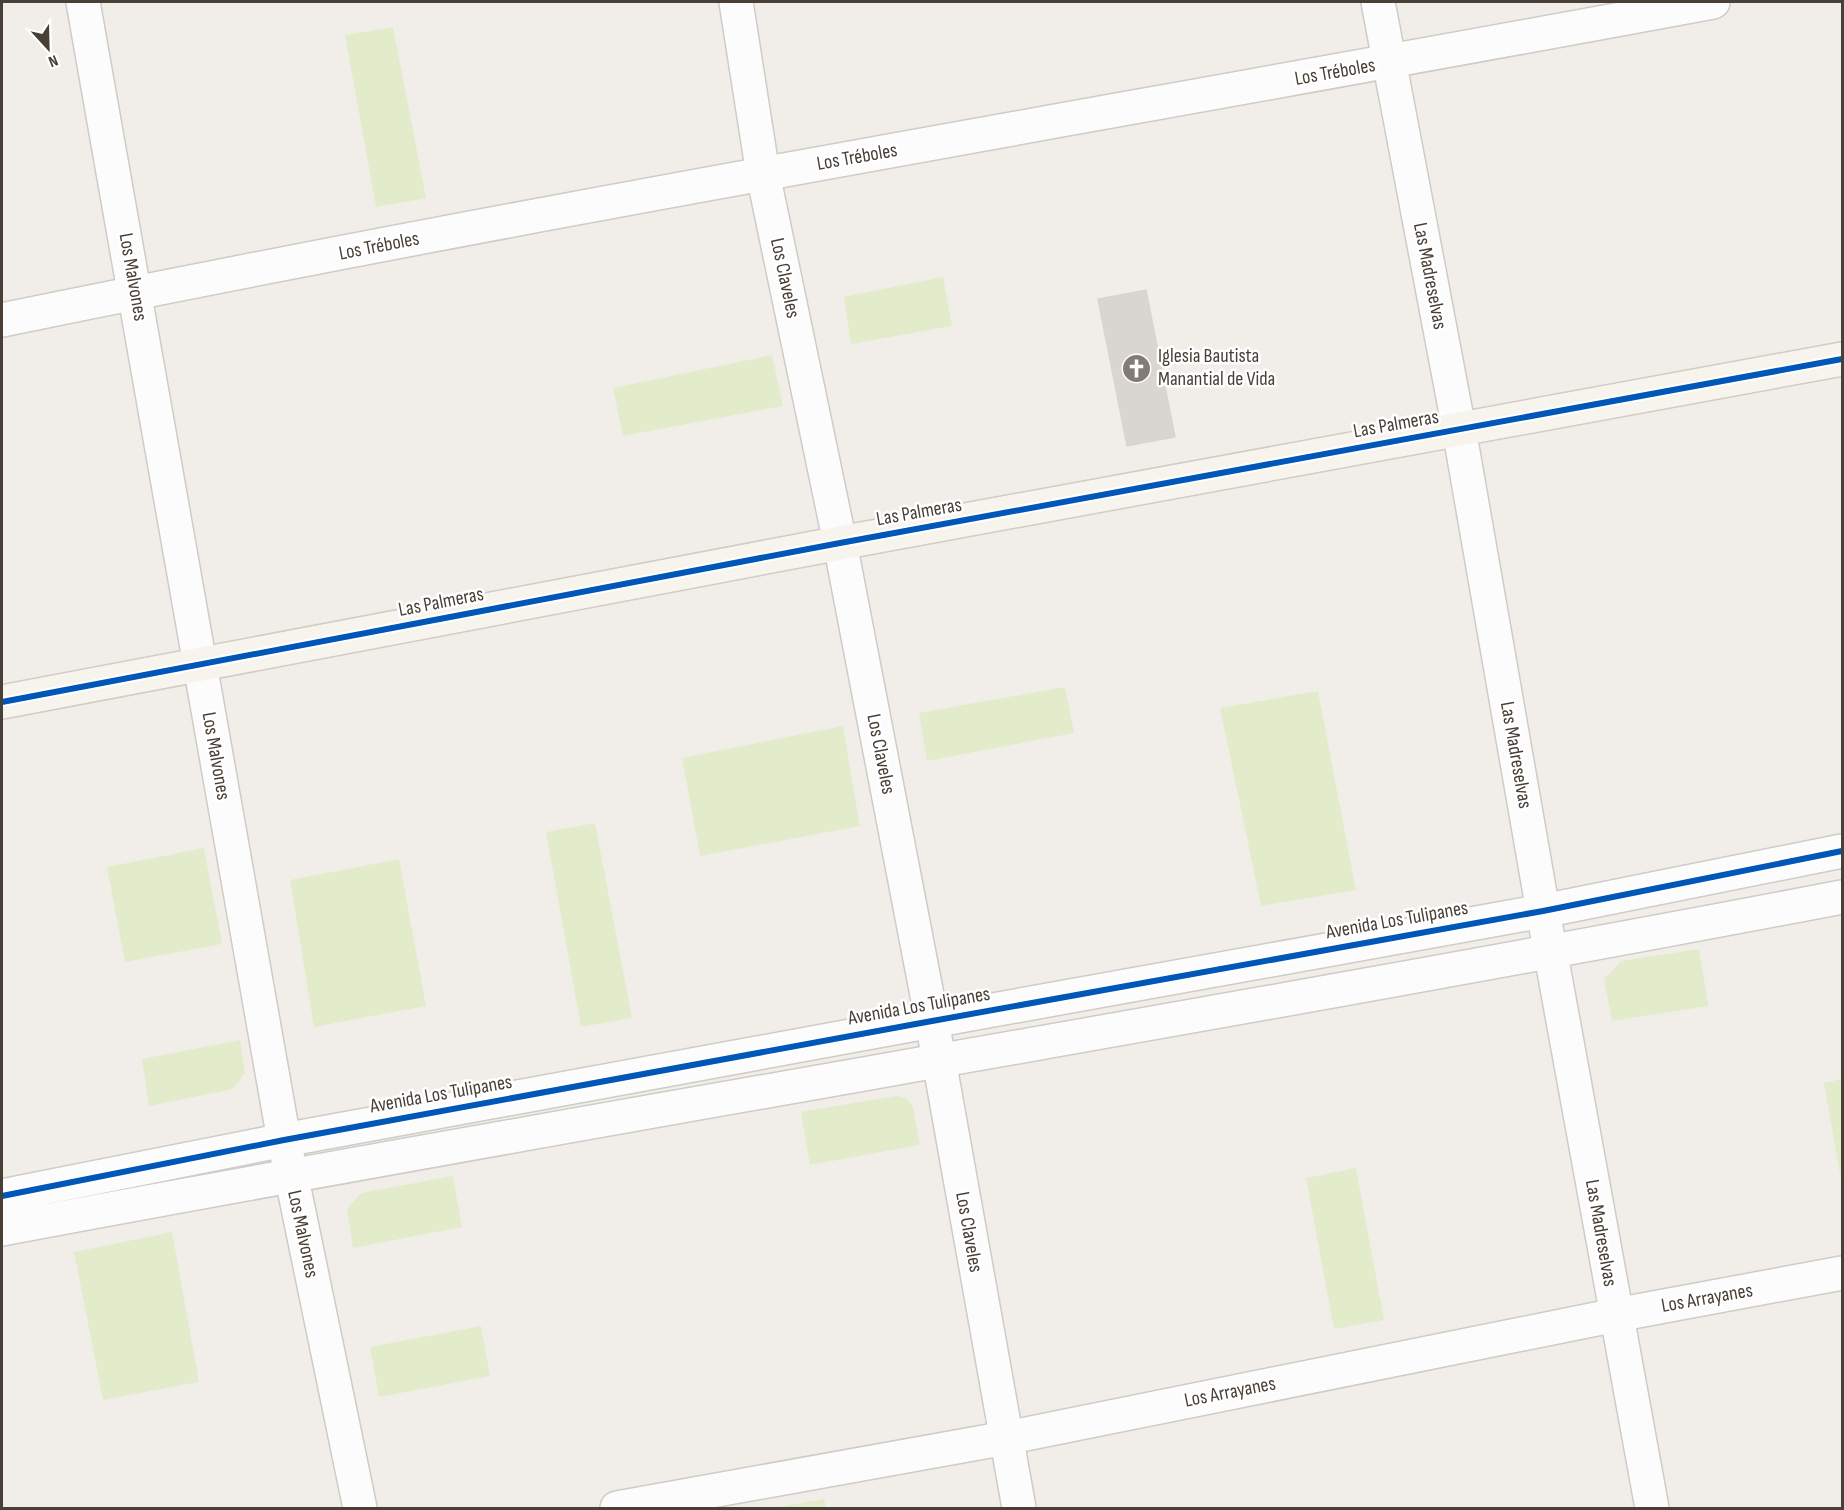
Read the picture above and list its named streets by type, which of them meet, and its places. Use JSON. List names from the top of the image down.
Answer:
{
  "streets": {
    "street": [
      "Los Tréboles",
      "Las Madreselvas",
      "Los Malvones",
      "Los Claveles",
      "Las Palmeras",
      "Avenida Los Tulipanes",
      "Los Arrayanes"
    ]
  },
  "crossings": [
    ["Los Tréboles", "Las Madreselvas"],
    ["Los Tréboles", "Los Malvones"],
    ["Los Tréboles", "Los Claveles"],
    ["Las Madreselvas", "Las Palmeras"],
    ["Las Madreselvas", "Avenida Los Tulipanes"],
    ["Las Madreselvas", "Los Arrayanes"],
    ["Los Malvones", "Las Palmeras"],
    ["Los Malvones", "Avenida Los Tulipanes"],
    ["Los Claveles", "Las Palmeras"],
    ["Los Claveles", "Avenida Los Tulipanes"],
    ["Los Claveles", "Los Arrayanes"]
  ],
  "places": {
    "church": ["Iglesia Bautista Manantial de Vida"]
  },
  "north": "bottom"
}
